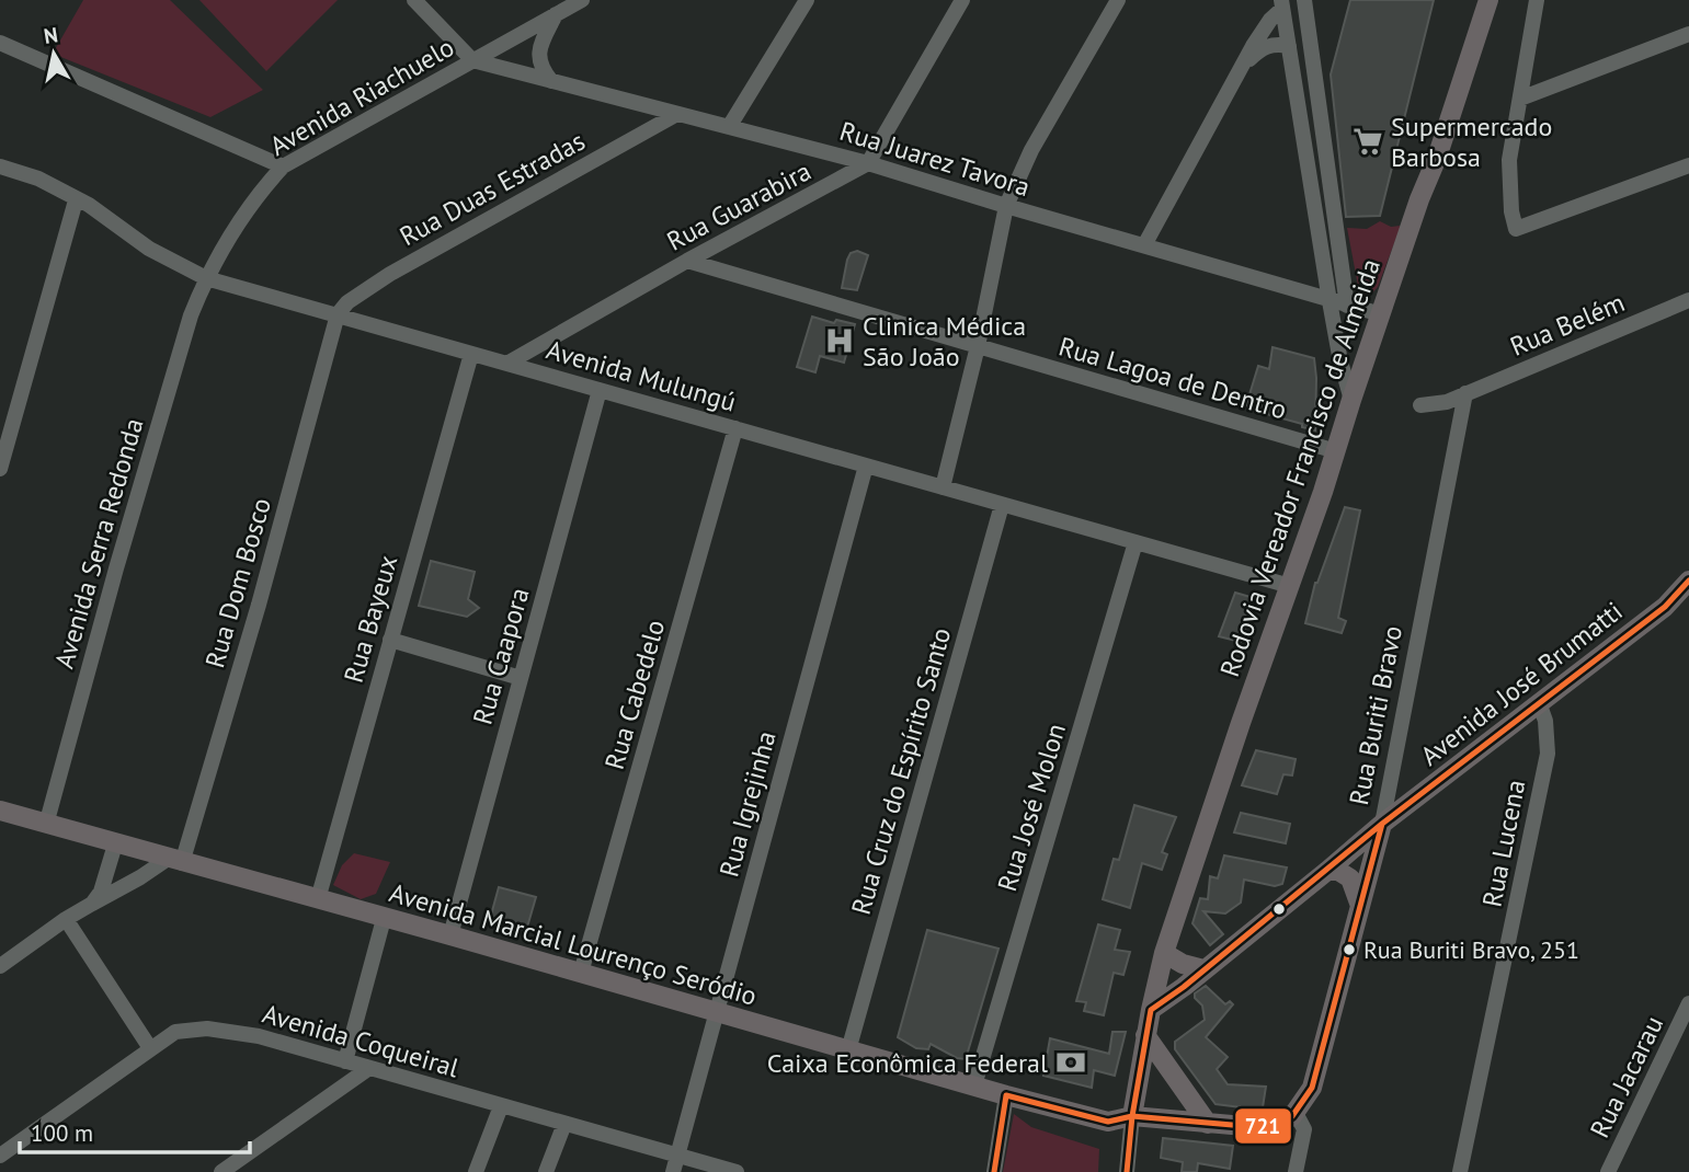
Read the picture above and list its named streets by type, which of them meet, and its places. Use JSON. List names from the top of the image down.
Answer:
{
  "streets": {
    "main road": [
      "Rodovia Vereador Francisco de Almeida",
      "Avenida José Brumatti",
      "Rua Buriti Bravo",
      "Avenida Marcial Lourenço Seródio"
    ],
    "street": [
      "Avenida Riachuelo",
      "Rua Juarez Tavora",
      "Rua Duas Estradas",
      "Rua Guarabira",
      "Rua Belém",
      "Avenida Mulungú",
      "Rua Lagoa de Dentro",
      "Avenida Serra Redonda",
      "Rua Dom Bosco",
      "Rua Bayeux",
      "Rua Caapora",
      "Rua Cabedelo",
      "Rua Cruz do Espírito Santo",
      "Rua Igrejinha",
      "Rua José Molon",
      "Rua Lucena",
      "Avenida Coqueiral",
      "Rua Jacarau"
    ]
  },
  "crossings": [
    ["Avenida Riachuelo", "Rua Juarez Tavora"],
    ["Avenida Riachuelo", "Avenida Mulungú"],
    ["Avenida Riachuelo", "Avenida Serra Redonda"],
    ["Rua Juarez Tavora", "Rua Duas Estradas"],
    ["Rua Juarez Tavora", "Rua Guarabira"],
    ["Rua Juarez Tavora", "Rodovia Vereador Francisco de Almeida"],
    ["Rua Duas Estradas", "Avenida Mulungú"],
    ["Rua Duas Estradas", "Rua Dom Bosco"],
    ["Rua Guarabira", "Avenida Mulungú"],
    ["Rua Guarabira", "Rua Lagoa de Dentro"],
    ["Rua Belém", "Rua Buriti Bravo"],
    ["Avenida Mulungú", "Rodovia Vereador Francisco de Almeida"],
    ["Avenida Mulungú", "Avenida Serra Redonda"],
    ["Avenida Mulungú", "Rua Dom Bosco"],
    ["Avenida Mulungú", "Rua Bayeux"],
    ["Avenida Mulungú", "Rua Caapora"],
    ["Avenida Mulungú", "Rua Cabedelo"],
    ["Avenida Mulungú", "Rua Cruz do Espírito Santo"],
    ["Avenida Mulungú", "Rua Igrejinha"],
    ["Avenida Mulungú", "Rua José Molon"],
    ["Rua Lagoa de Dentro", "Rodovia Vereador Francisco de Almeida"],
    ["Rodovia Vereador Francisco de Almeida", "Avenida José Brumatti"],
    ["Avenida Serra Redonda", "Avenida Marcial Lourenço Seródio"],
    ["Rua Dom Bosco", "Avenida Marcial Lourenço Seródio"],
    ["Rua Bayeux", "Avenida Marcial Lourenço Seródio"],
    ["Rua Caapora", "Avenida Marcial Lourenço Seródio"],
    ["Avenida José Brumatti", "Rua Buriti Bravo"],
    ["Avenida José Brumatti", "Rua Lucena"],
    ["Rua Cabedelo", "Avenida Marcial Lourenço Seródio"],
    ["Rua Buriti Bravo", "Avenida Marcial Lourenço Seródio"],
    ["Rua Cruz do Espírito Santo", "Avenida Marcial Lourenço Seródio"],
    ["Rua Igrejinha", "Avenida Marcial Lourenço Seródio"],
    ["Rua Igrejinha", "Avenida Coqueiral"],
    ["Rua José Molon", "Avenida Marcial Lourenço Seródio"]
  ],
  "places": {
    "supermarket": ["Supermercado Barbosa"],
    "hospital": ["Clinica Médica São João"],
    "other": ["Rua Buriti Bravo, 251"],
    "bank": ["Caixa Econômica Federal"]
  },
  "lines": ["transit line 721"],
  "scale_bar": "100 m",
  "north": "top"
}
